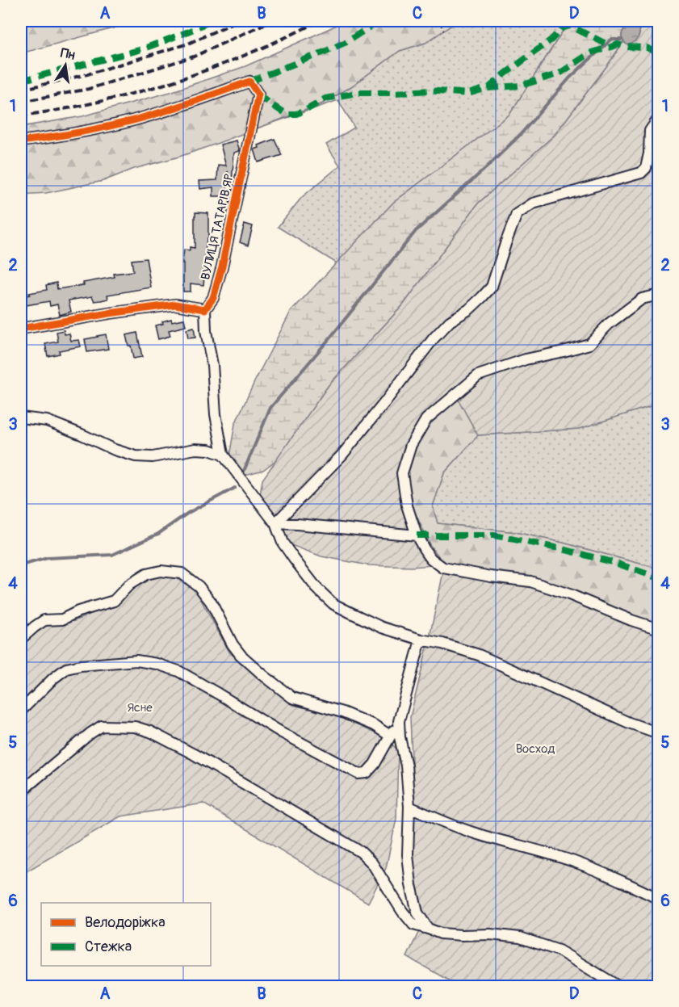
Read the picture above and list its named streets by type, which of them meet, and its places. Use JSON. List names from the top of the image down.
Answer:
{
  "streets": {
    "street": ["ВУЛИЦЯ ТАТАРІВ ЯР"]
  },
  "parks": ["Ясне", "Восход"],
  "legend": ["Велодоріжка", "Стежка"],
  "north": "top",
  "grid": {
    "columns": [
      "A",
      "B",
      "C",
      "D"
    ],
    "rows": [
      "1",
      "2",
      "3",
      "4",
      "5",
      "6"
    ]
  }
}
